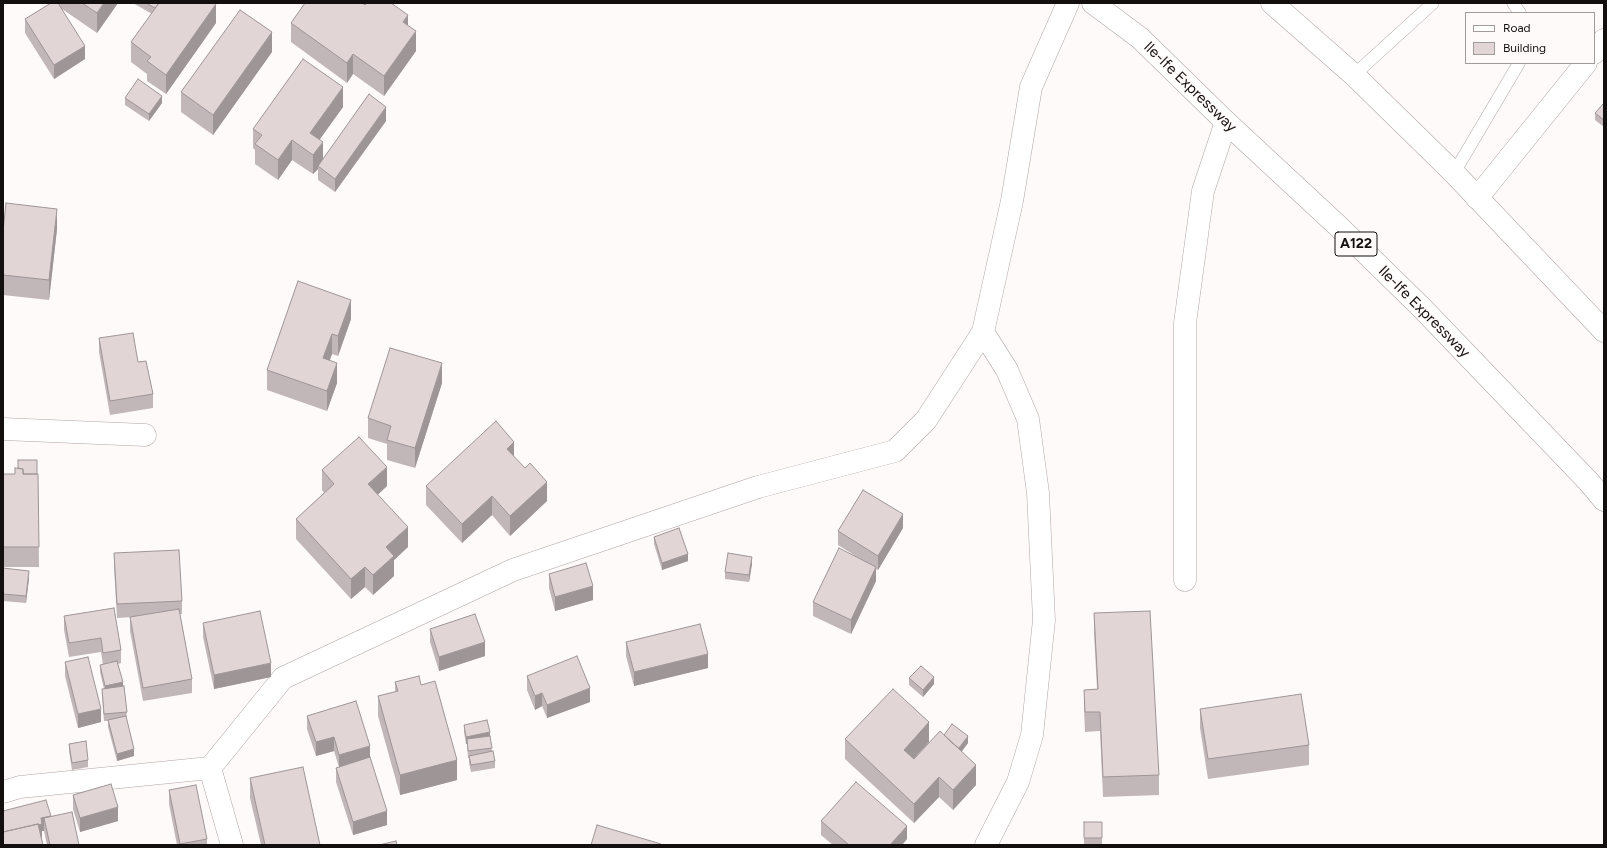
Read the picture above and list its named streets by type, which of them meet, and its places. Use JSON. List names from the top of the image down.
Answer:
{
  "streets": {
    "main road": ["Ile-Ife Expressway", "A122"]
  },
  "legend": ["Road", "Building"]
}
